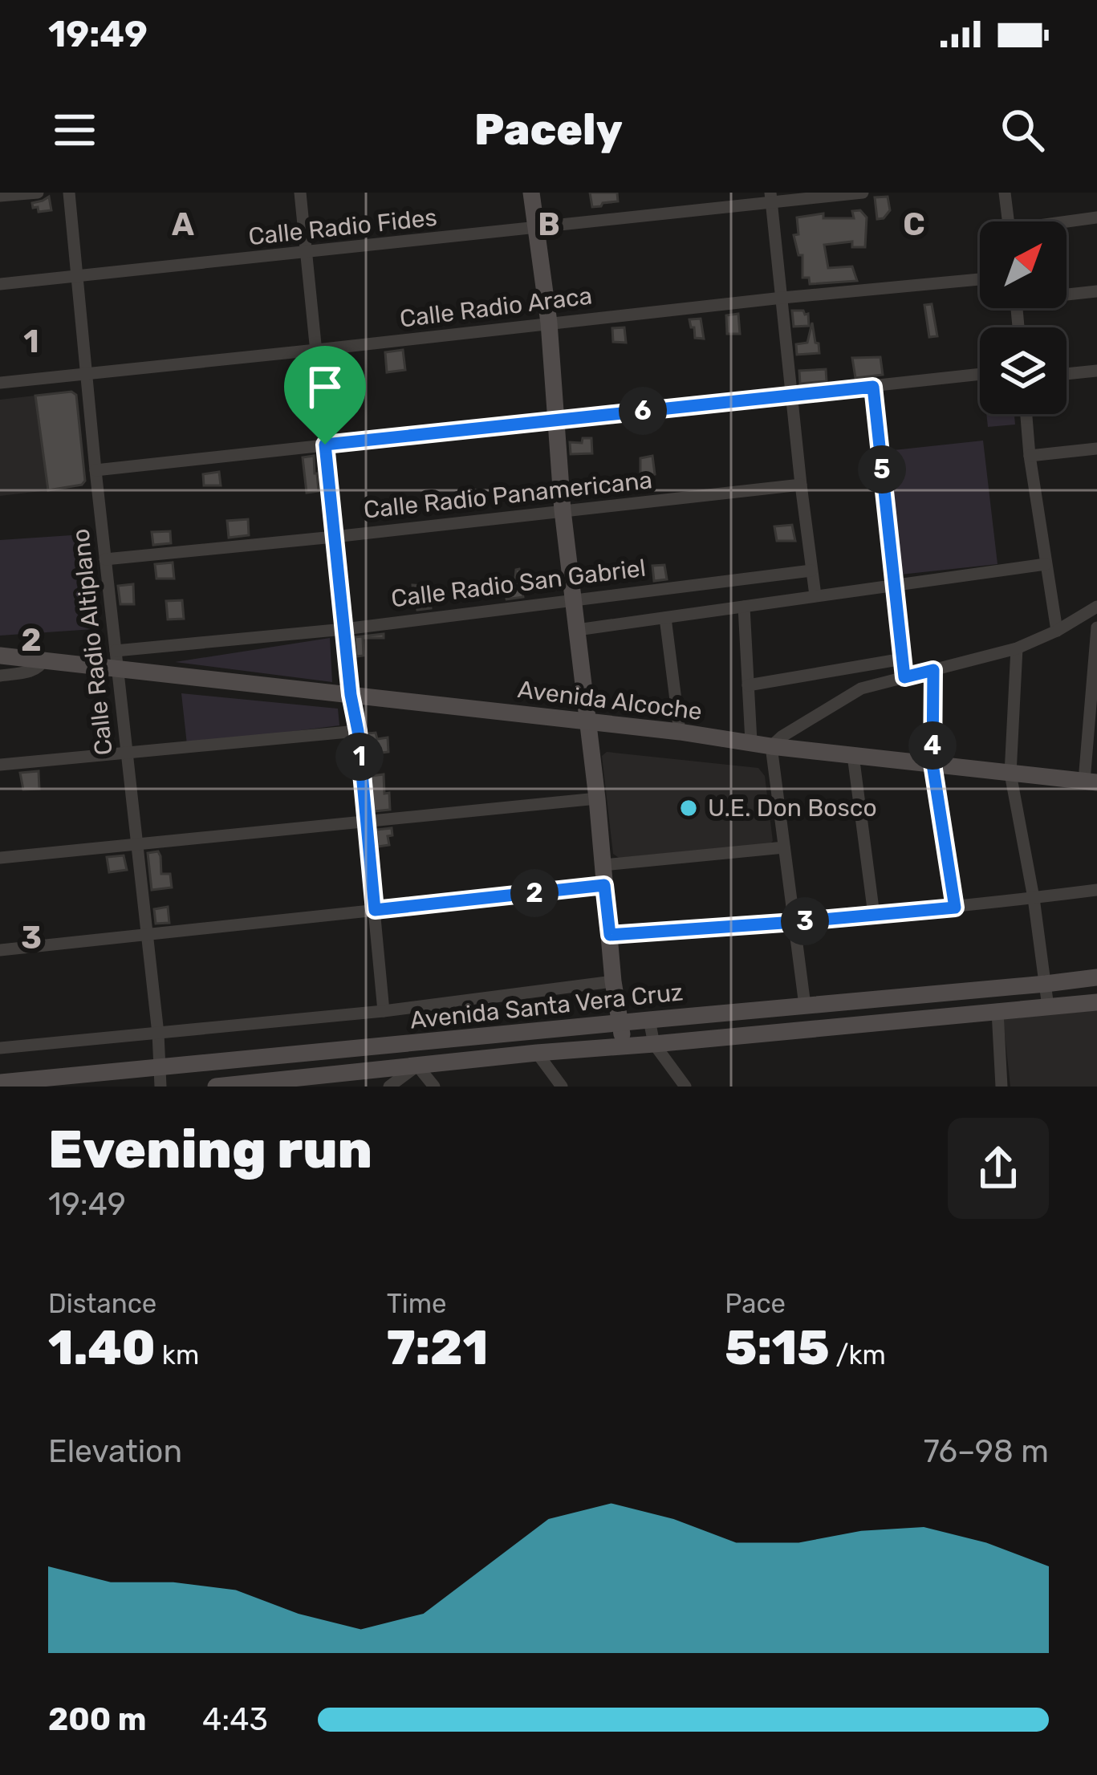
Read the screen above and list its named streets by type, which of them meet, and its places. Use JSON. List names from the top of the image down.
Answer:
{
  "streets": {
    "street": [
      "Calle Radio Fides",
      "Calle Radio Araca",
      "Calle Radio Panamericana",
      "Calle Radio San Gabriel",
      "Calle Radio Altiplano",
      "Avenida Alcoche",
      "Avenida Santa Vera Cruz"
    ]
  },
  "crossings": [
    ["Calle Radio Fides", "Calle Radio Altiplano"],
    ["Calle Radio Araca", "Calle Radio Altiplano"],
    ["Calle Radio Panamericana", "Calle Radio Altiplano"],
    ["Calle Radio San Gabriel", "Calle Radio Altiplano"],
    ["Calle Radio San Gabriel", "Avenida Alcoche"],
    ["Calle Radio Altiplano", "Avenida Alcoche"],
    ["Calle Radio Altiplano", "Avenida Santa Vera Cruz"]
  ],
  "places": ["U.E. Don Bosco"],
  "north": "top right",
  "page": {
    "status": "19:49",
    "header": "Pacely",
    "pins": [
      "6",
      "5",
      "4",
      "1",
      "2",
      "3"
    ],
    "heading": ["Evening run", "19:49"],
    "stats": [
      ["Distance", "1.40 km"],
      ["Time", "7:21"],
      ["Pace", "5:15 /km"]
    ],
    "chart": ["Elevation", "76–98 m"],
    "list": [
      {
        "name": "200 m",
        "note": "4:43"
      }
    ]
  },
  "grid": {
    "columns": ["A", "B", "C"],
    "rows": ["1", "2", "3"]
  }
}
